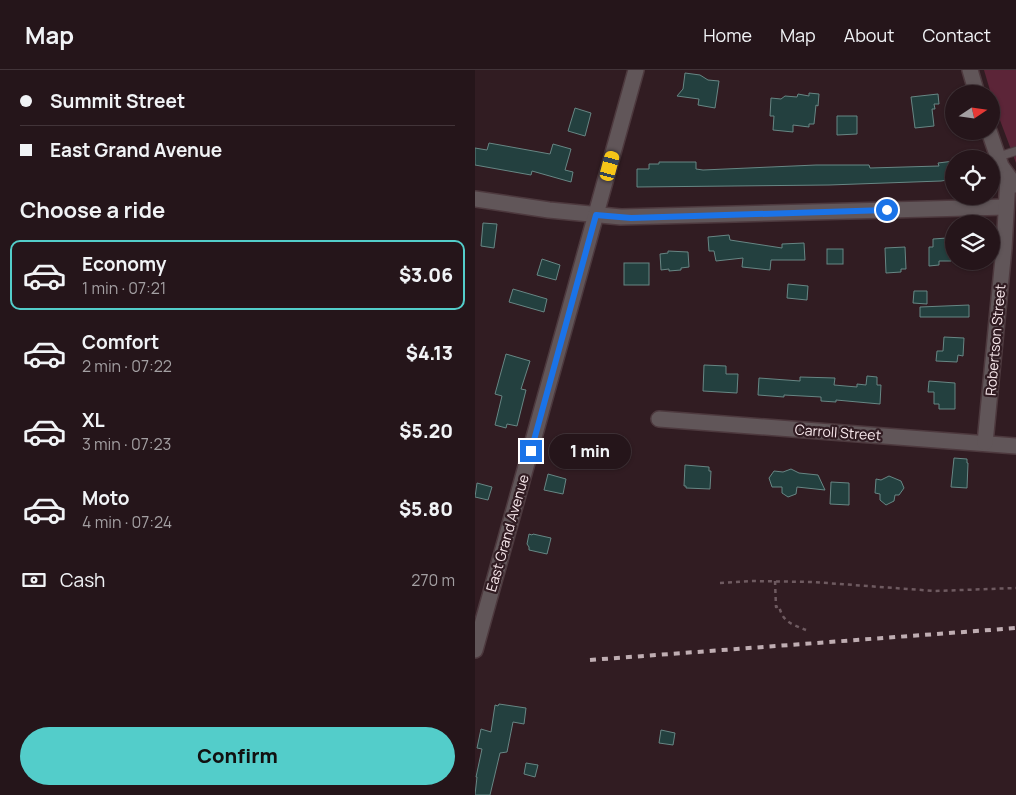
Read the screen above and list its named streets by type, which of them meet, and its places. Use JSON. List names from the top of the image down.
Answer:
{
  "streets": {
    "street": ["Robertson Street", "Carroll Street", "East Grand Avenue"]
  },
  "crossings": [
    ["Robertson Street", "Carroll Street"]
  ],
  "north": "right",
  "page": {
    "header": "Map",
    "nav": [
      "Home",
      "Map",
      "About",
      "Contact"
    ],
    "banner": ["Summit Street", "East Grand Avenue"],
    "heading": "Choose a ride",
    "list": [
      {
        "name": "Economy",
        "note": "1 min · 07:21",
        "value": "$3.06"
      },
      {
        "name": "Comfort",
        "note": "2 min · 07:22",
        "value": "$4.13"
      },
      {
        "name": "XL",
        "note": "3 min · 07:23",
        "value": "$5.20"
      },
      {
        "name": "Moto",
        "note": "4 min · 07:24",
        "value": "$5.80"
      }
    ],
    "bubble": "1 min",
    "pay": ["Cash", "270 m"],
    "buttons": "Confirm"
  }
}
